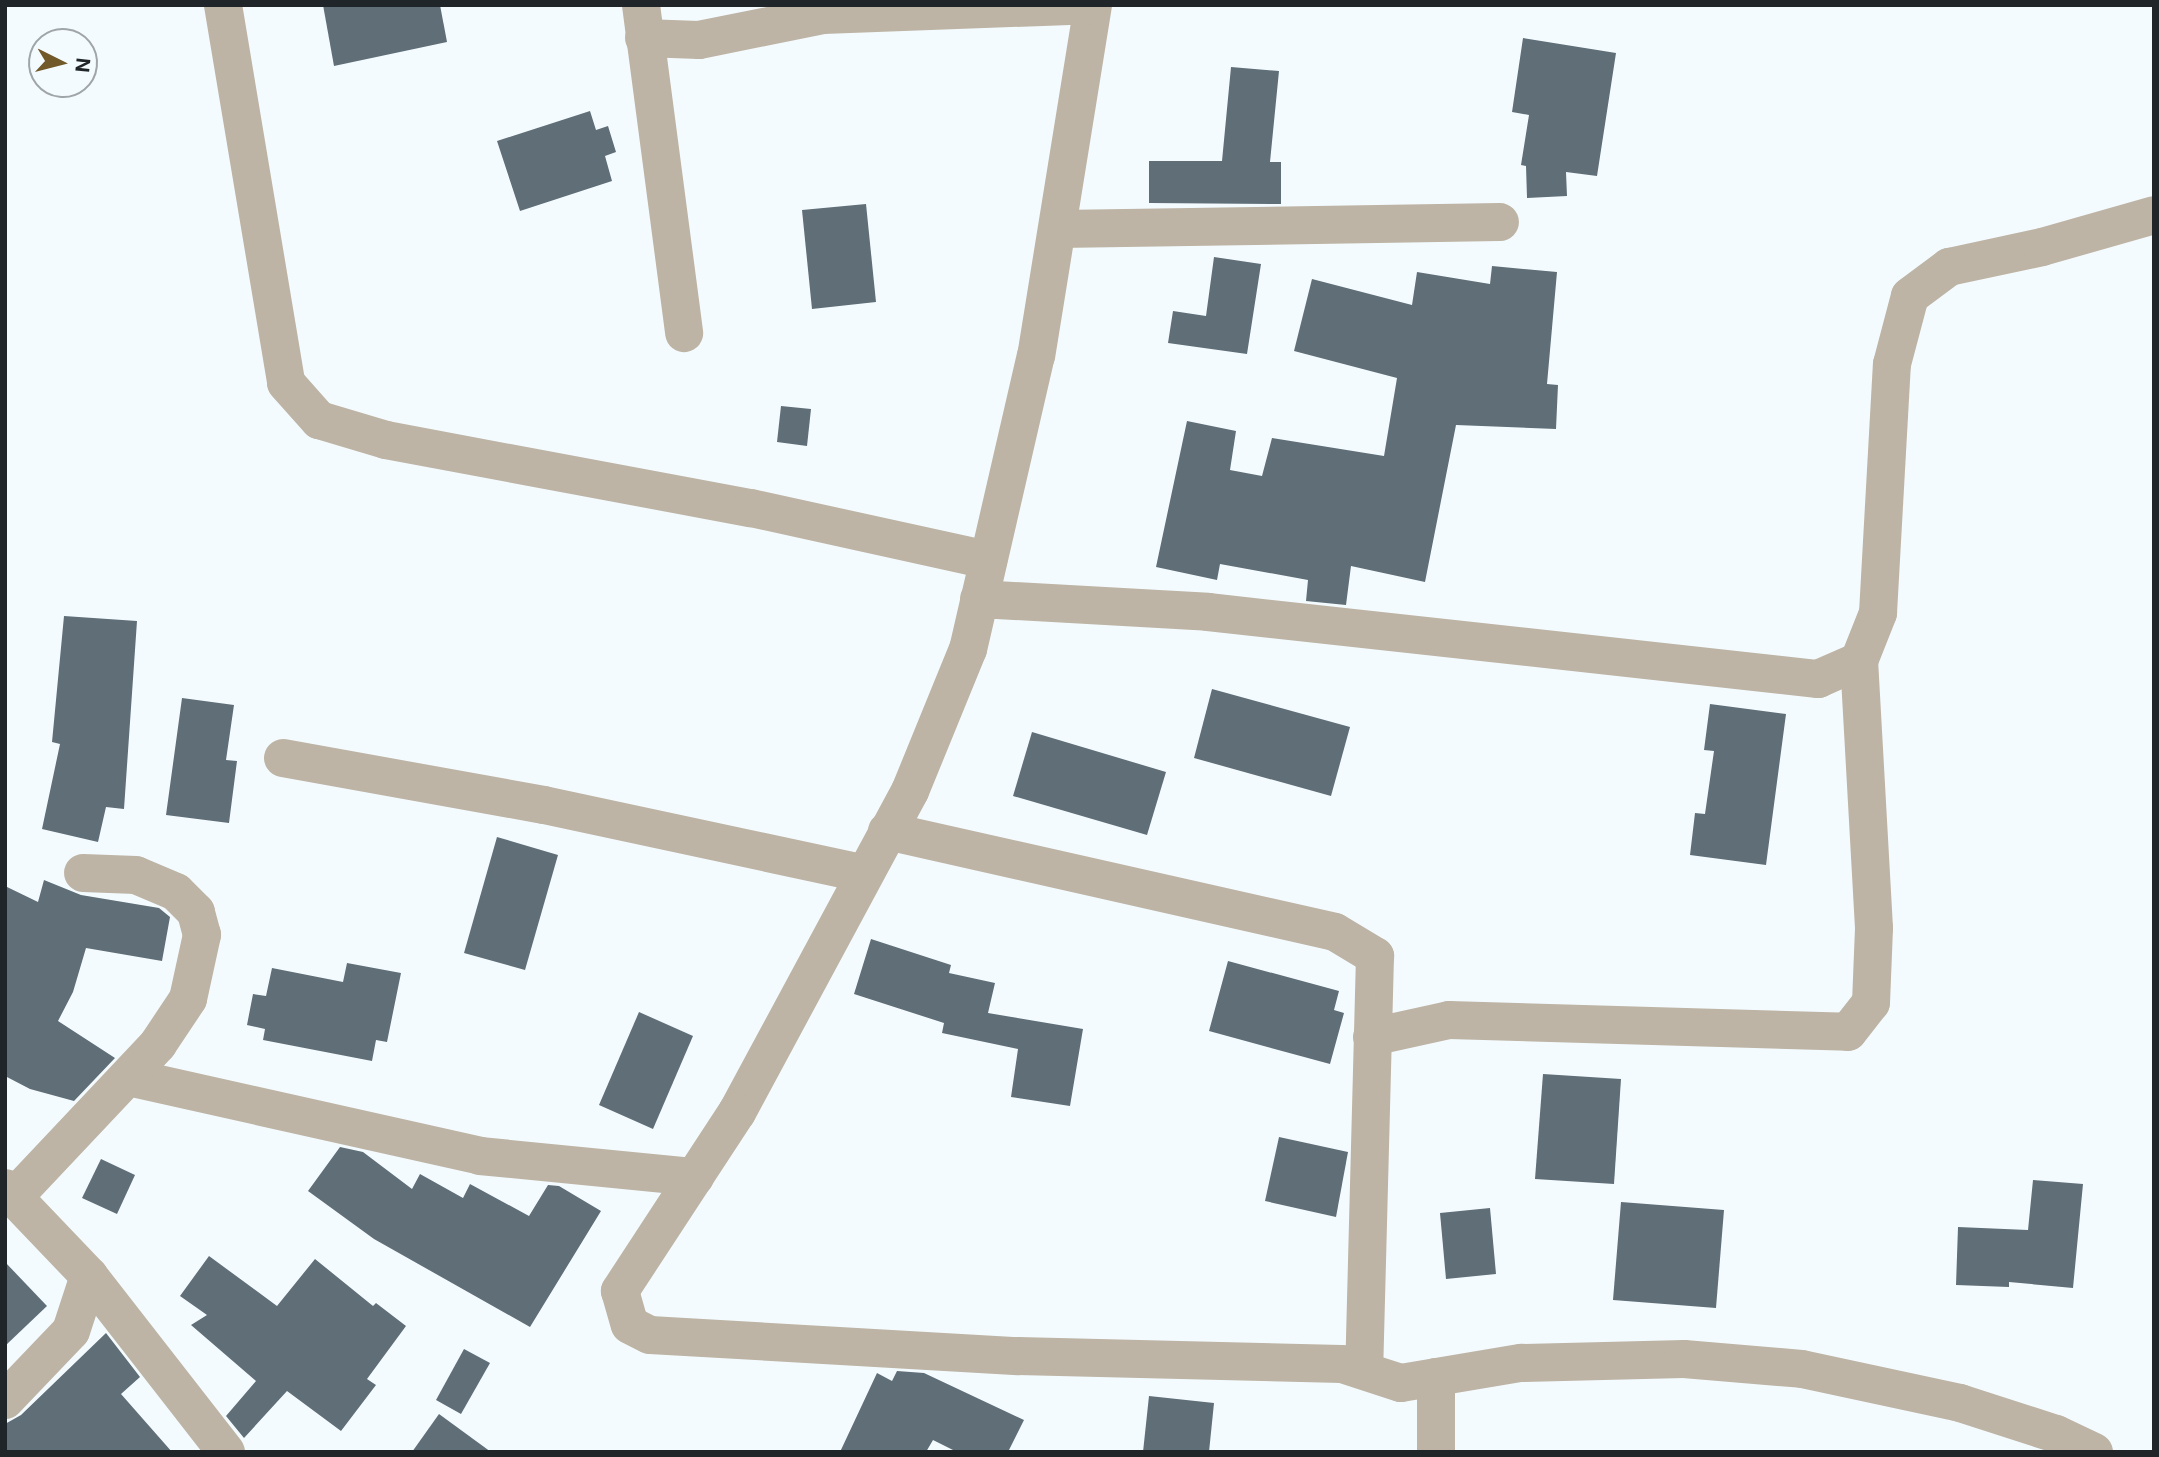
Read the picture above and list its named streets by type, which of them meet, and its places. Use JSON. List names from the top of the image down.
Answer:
{
  "north": "right"
}
